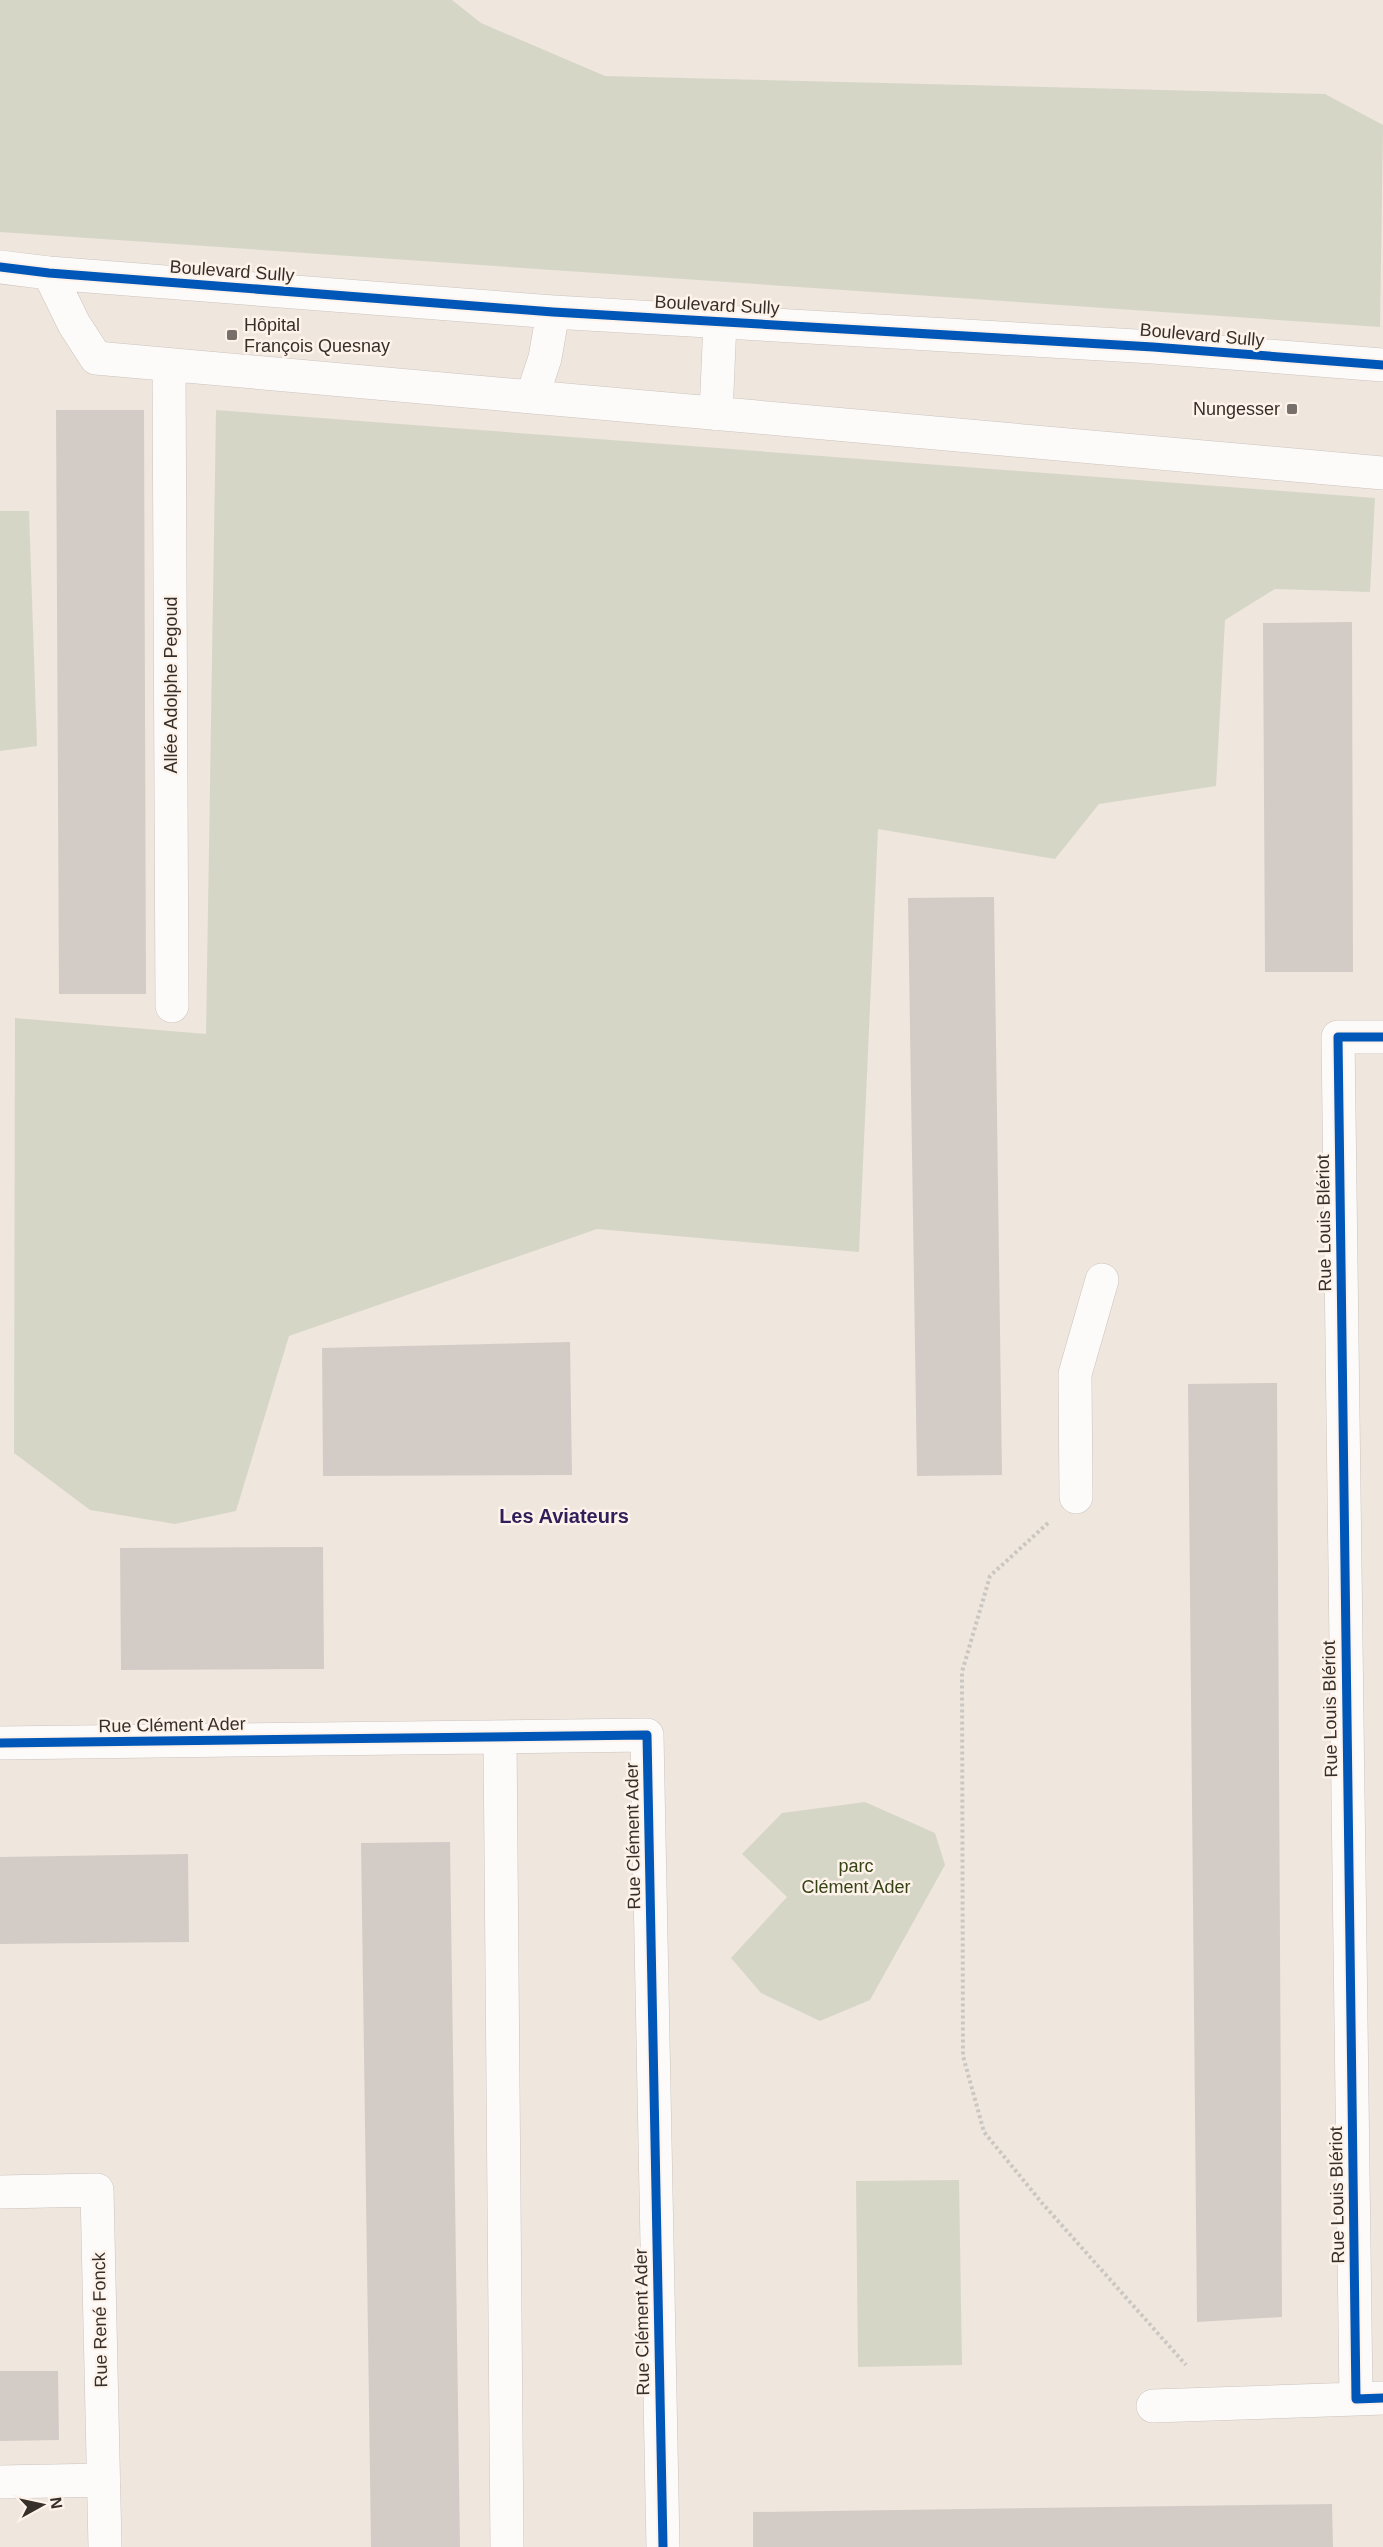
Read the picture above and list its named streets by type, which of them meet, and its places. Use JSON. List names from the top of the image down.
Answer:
{
  "streets": {
    "street": [
      "Boulevard Sully",
      "Allée Adolphe Pegoud",
      "Rue Louis Blériot",
      "Rue Clément Ader",
      "Rue René Fonck"
    ]
  },
  "districts": ["Les Aviateurs"],
  "parks": ["parc Clément Ader"],
  "places": {
    "transit": ["Hôpital François Quesnay", "Nungesser"]
  },
  "north": "right"
}
